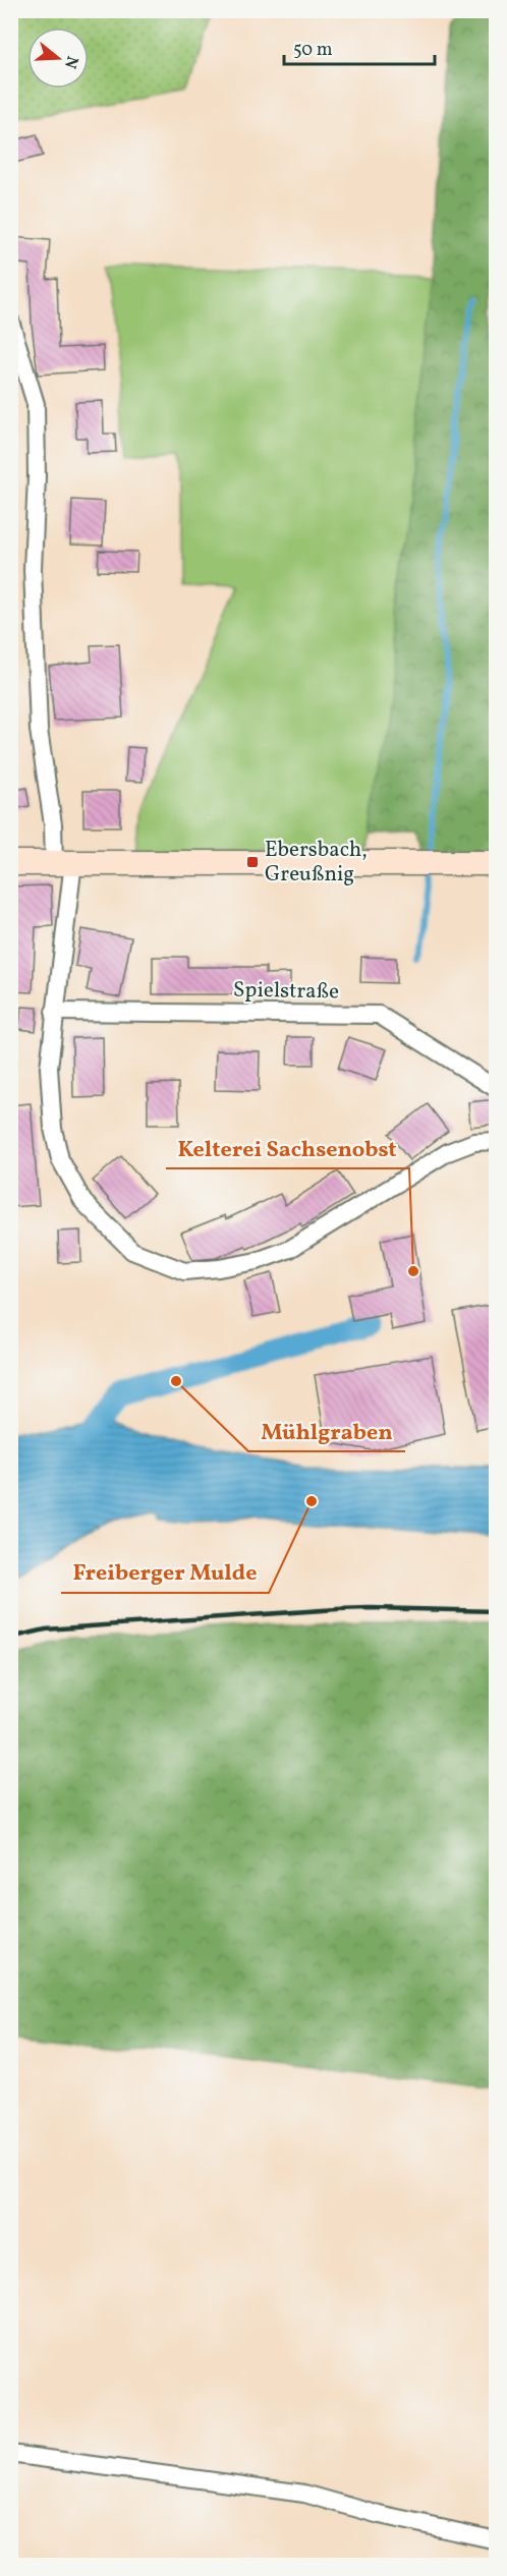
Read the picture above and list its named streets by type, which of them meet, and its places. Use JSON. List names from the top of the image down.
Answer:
{
  "streets": {
    "street": ["Spielstraße"]
  },
  "places": {
    "transit": ["Ebersbach, Greußnig"],
    "other": ["Kelterei Sachsenobst", "Mühlgraben", "Freiberger Mulde"]
  },
  "scale_bar": "50 m",
  "north": "right"
}
